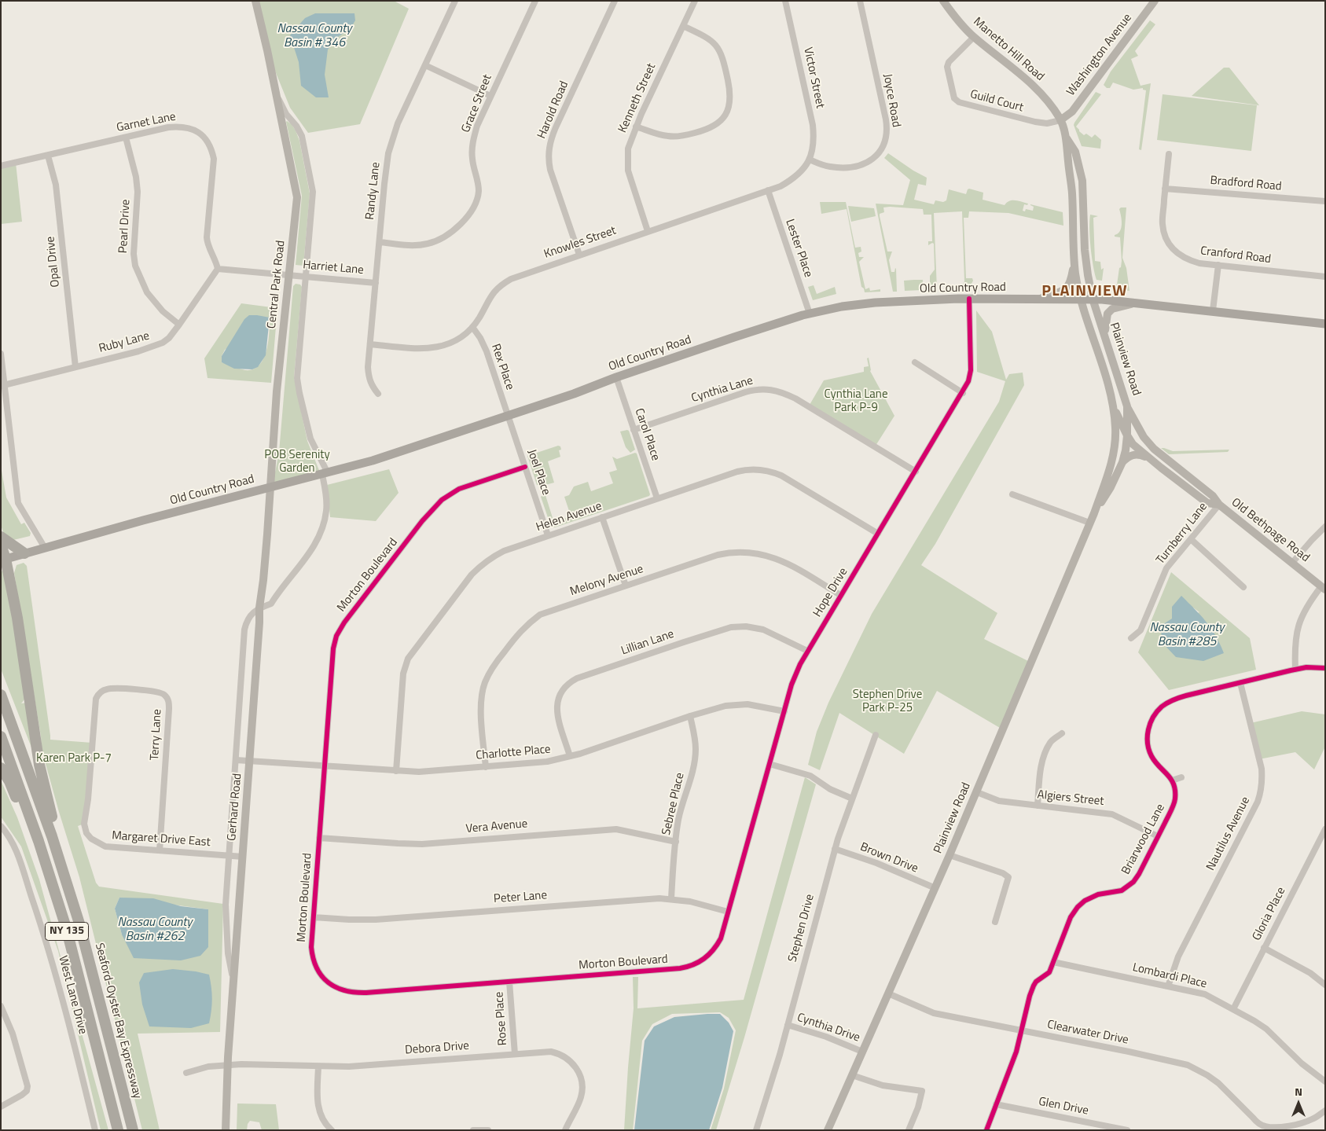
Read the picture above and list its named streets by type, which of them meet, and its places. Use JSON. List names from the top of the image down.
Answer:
{
  "streets": {
    "highway": ["NY 135", "Seaford-Oyster Bay Expressway"],
    "main road": [
      "Manetto Hill Road",
      "Washington Avenue",
      "Central Park Road",
      "Old Country Road",
      "Plainview Road",
      "Old Bethpage Road",
      "Gerhard Road"
    ],
    "street": [
      "Victor Street",
      "Kenneth Street",
      "Joyce Road",
      "Guild Court",
      "Grace Street",
      "Harold Road",
      "Garnet Lane",
      "Bradford Road",
      "Randy Lane",
      "Pearl Drive",
      "Knowles Street",
      "Lester Place",
      "Cranford Road",
      "Opal Drive",
      "Harriet Lane",
      "Ruby Lane",
      "Rex Place",
      "Cynthia Lane",
      "Carol Place",
      "Joel Place",
      "Helen Avenue",
      "Turnberry Lane",
      "Morton Boulevard",
      "Melony Avenue",
      "Hope Drive",
      "Lillian Lane",
      "Terry Lane",
      "Charlotte Place",
      "Algiers Street",
      "Sebree Place",
      "Vera Avenue",
      "Nautilus Avenue",
      "Margaret Drive East",
      "Briarwood Lane",
      "Brown Drive",
      "Peter Lane",
      "Gloria Place",
      "Stephen Drive",
      "Lombardi Place",
      "West Lane Drive",
      "Rose Place",
      "Cynthia Drive",
      "Clearwater Drive",
      "Debora Drive",
      "Glen Drive"
    ]
  },
  "crossings": [
    ["Manetto Hill Road", "Washington Avenue"],
    ["Manetto Hill Road", "Guild Court"],
    ["Manetto Hill Road", "Old Country Road"],
    ["Manetto Hill Road", "Plainview Road"],
    ["Washington Avenue", "Guild Court"],
    ["Victor Street", "Joyce Road"],
    ["Victor Street", "Knowles Street"],
    ["Kenneth Street", "Knowles Street"],
    ["Joyce Road", "Knowles Street"],
    ["Grace Street", "Randy Lane"],
    ["Harold Road", "Knowles Street"],
    ["Garnet Lane", "Pearl Drive"],
    ["Garnet Lane", "Opal Drive"],
    ["Garnet Lane", "Ruby Lane"],
    ["Bradford Road", "Cranford Road"],
    ["Randy Lane", "Knowles Street"],
    ["Randy Lane", "Harriet Lane"],
    ["Pearl Drive", "Ruby Lane"],
    ["Knowles Street", "Lester Place"],
    ["Knowles Street", "Rex Place"],
    ["Lester Place", "Old Country Road"],
    ["Opal Drive", "Ruby Lane"],
    ["Harriet Lane", "Central Park Road"],
    ["Central Park Road", "Old Country Road"],
    ["Central Park Road", "Charlotte Place"],
    ["Central Park Road", "Gerhard Road"],
    ["Central Park Road", "Margaret Drive East"],
    ["Old Country Road", "Plainview Road"],
    ["Old Country Road", "Rex Place"],
    ["Old Country Road", "Carol Place"],
    ["Old Country Road", "Joel Place"],
    ["Old Country Road", "Hope Drive"],
    ["Old Country Road", "Gerhard Road"],
    ["Plainview Road", "Old Bethpage Road"],
    ["Plainview Road", "Algiers Street"],
    ["Plainview Road", "Brown Drive"],
    ["Plainview Road", "Cynthia Drive"],
    ["Plainview Road", "Clearwater Drive"],
    ["Rex Place", "Joel Place"],
    ["Cynthia Lane", "Carol Place"],
    ["Cynthia Lane", "Hope Drive"],
    ["Carol Place", "Helen Avenue"],
    ["Joel Place", "Helen Avenue"],
    ["Joel Place", "Morton Boulevard"],
    ["Helen Avenue", "Hope Drive"],
    ["Helen Avenue", "Charlotte Place"],
    ["Old Bethpage Road", "Turnberry Lane"],
    ["Morton Boulevard", "Hope Drive"],
    ["Morton Boulevard", "Charlotte Place"],
    ["Morton Boulevard", "Vera Avenue"],
    ["Morton Boulevard", "Peter Lane"],
    ["Morton Boulevard", "Rose Place"],
    ["Melony Avenue", "Hope Drive"],
    ["Melony Avenue", "Charlotte Place"],
    ["Hope Drive", "Lillian Lane"],
    ["Hope Drive", "Charlotte Place"],
    ["Hope Drive", "Peter Lane"],
    ["Lillian Lane", "Charlotte Place"],
    ["Terry Lane", "Margaret Drive East"],
    ["Charlotte Place", "Sebree Place"],
    ["Charlotte Place", "Gerhard Road"],
    ["Algiers Street", "Briarwood Lane"],
    ["Sebree Place", "Vera Avenue"],
    ["Sebree Place", "Peter Lane"],
    ["Gerhard Road", "Margaret Drive East"],
    ["Gerhard Road", "Debora Drive"],
    ["Nautilus Avenue", "Lombardi Place"],
    ["Briarwood Lane", "Lombardi Place"],
    ["Briarwood Lane", "Clearwater Drive"],
    ["Briarwood Lane", "Glen Drive"],
    ["Brown Drive", "Stephen Drive"],
    ["Gloria Place", "Lombardi Place"],
    ["Stephen Drive", "Cynthia Drive"],
    ["Rose Place", "Debora Drive"]
  ],
  "districts": ["PLAINVIEW"],
  "water": ["Nassau County Basin # 346", "Nassau County Basin #285", "Nassau County Basin #262"],
  "parks": [
    "Cynthia Lane Park P-9",
    "POB Serenity Garden",
    "Stephen Drive Park P-25",
    "Karen Park P-7"
  ],
  "north": "top"
}
